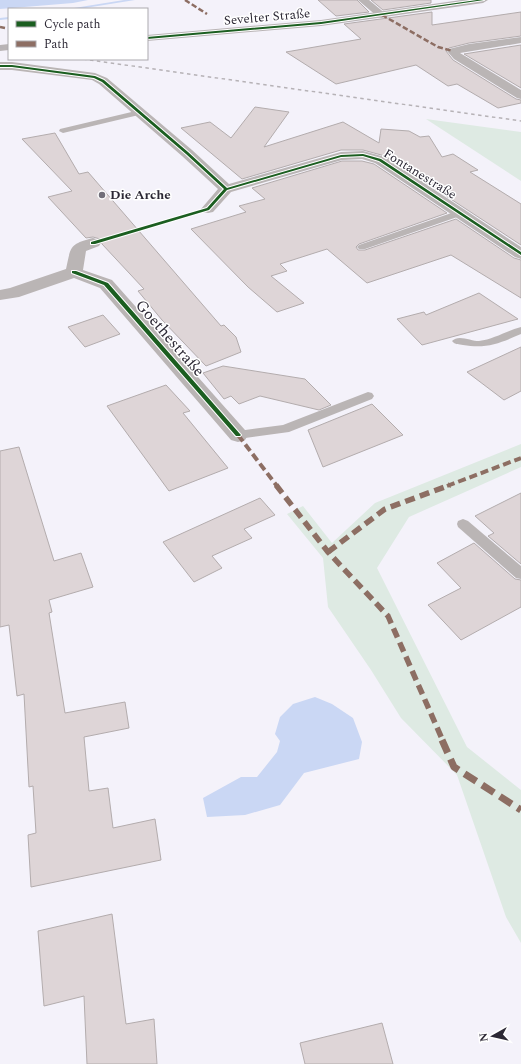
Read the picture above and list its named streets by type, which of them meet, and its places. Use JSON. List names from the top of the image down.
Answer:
{
  "streets": {
    "street": ["Sevelter Straße", "Fontanestraße", "Goethestraße"]
  },
  "places": ["Die Arche"],
  "legend": ["Cycle path", "Path"],
  "north": "left"
}
